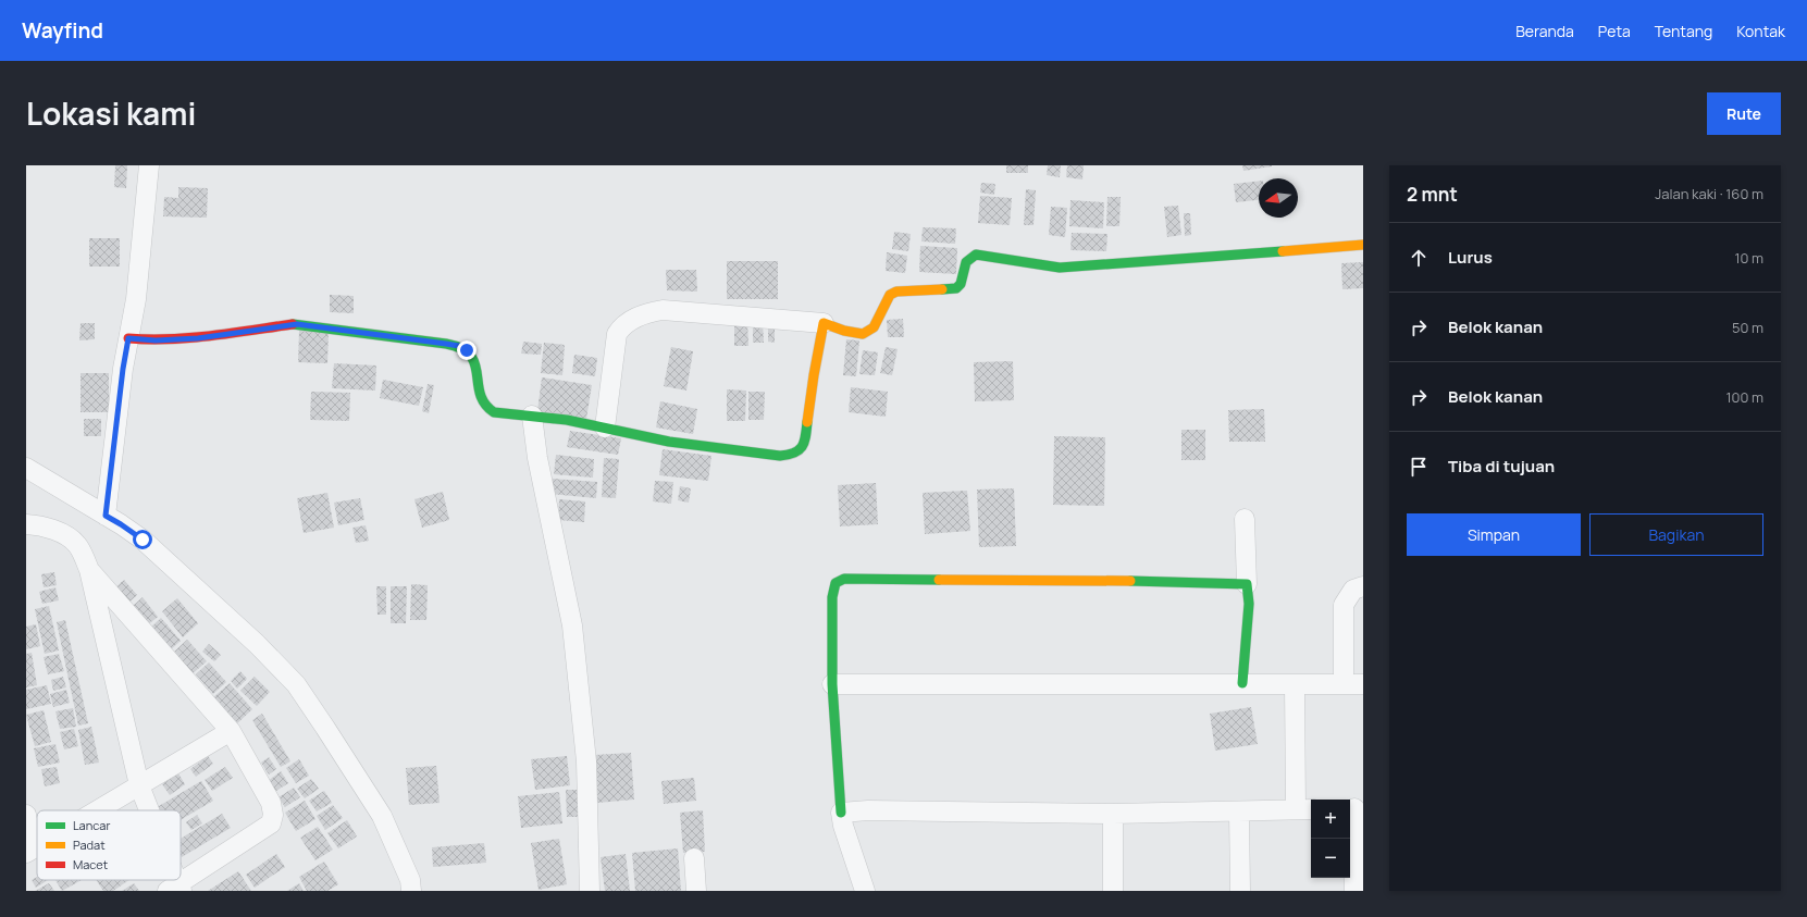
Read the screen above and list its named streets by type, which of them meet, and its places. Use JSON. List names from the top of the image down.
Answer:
{
  "legend": ["Lancar", "Padat", "Macet"],
  "north": "left",
  "page": {
    "header": "Wayfind",
    "nav": [
      "Beranda",
      "Peta",
      "Tentang",
      "Kontak"
    ],
    "title": "Lokasi kami",
    "buttons": [
      "Rute",
      ["Simpan", "Bagikan"]
    ],
    "heading": ["2 mnt", "Jalan kaki · 160 m"],
    "list": [
      ["Lurus", "10 m"],
      ["Belok kanan", "50 m"],
      ["Belok kanan", "100 m"],
      "Tiba di tujuan"
    ],
    "map_buttons": ["+", "−"]
  }
}
